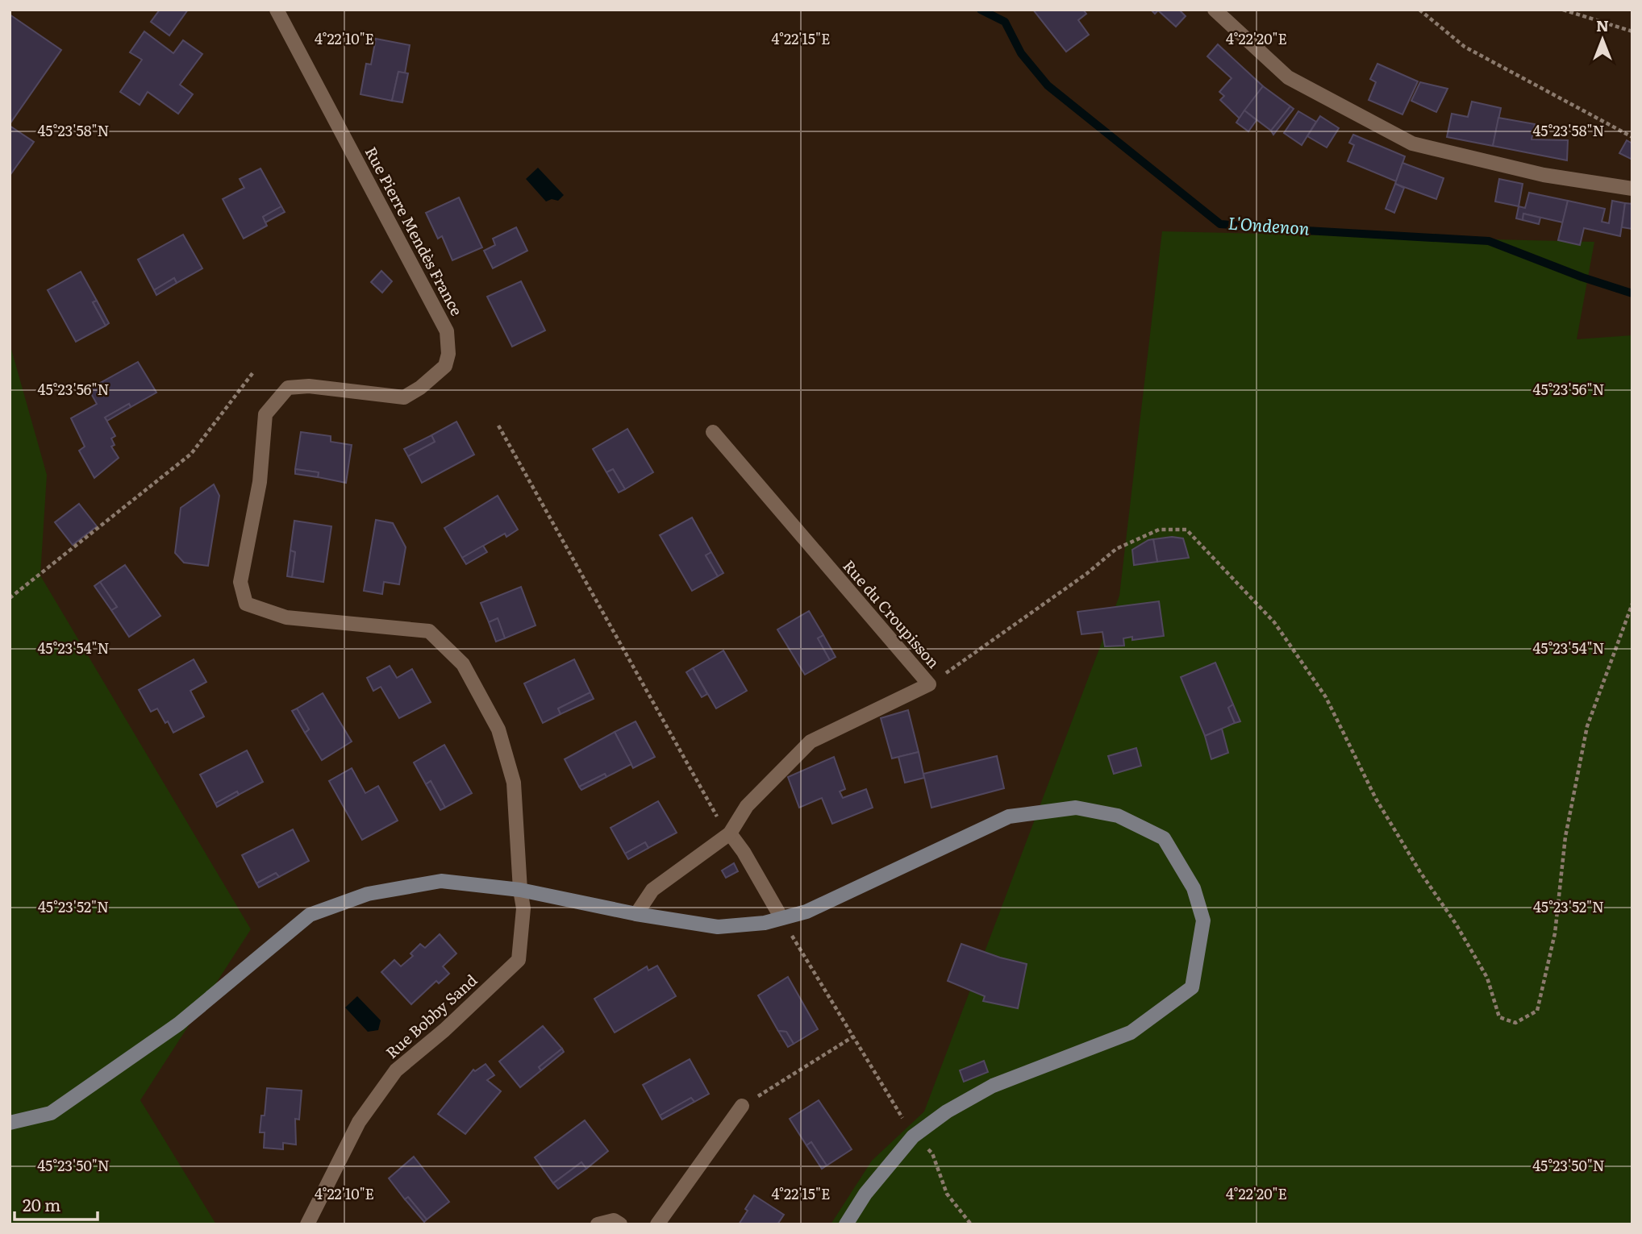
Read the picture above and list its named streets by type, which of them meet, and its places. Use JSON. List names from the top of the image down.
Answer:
{
  "streets": {
    "street": ["Rue Pierre Mendès France", "Rue du Croupisson", "Rue Bobby Sand"]
  },
  "crossings": [
    ["Rue Pierre Mendès France", "Rue Bobby Sand"]
  ],
  "water": ["L'Ondenon"],
  "scale_bar": "20 m",
  "north": "top",
  "coordinates": [
    "4°22'10\"E",
    "4°22'15\"E",
    "4°22'20\"E",
    "45°23'58\"N",
    "45°23'56\"N",
    "45°23'54\"N",
    "45°23'52\"N",
    "45°23'50\"N"
  ]
}
